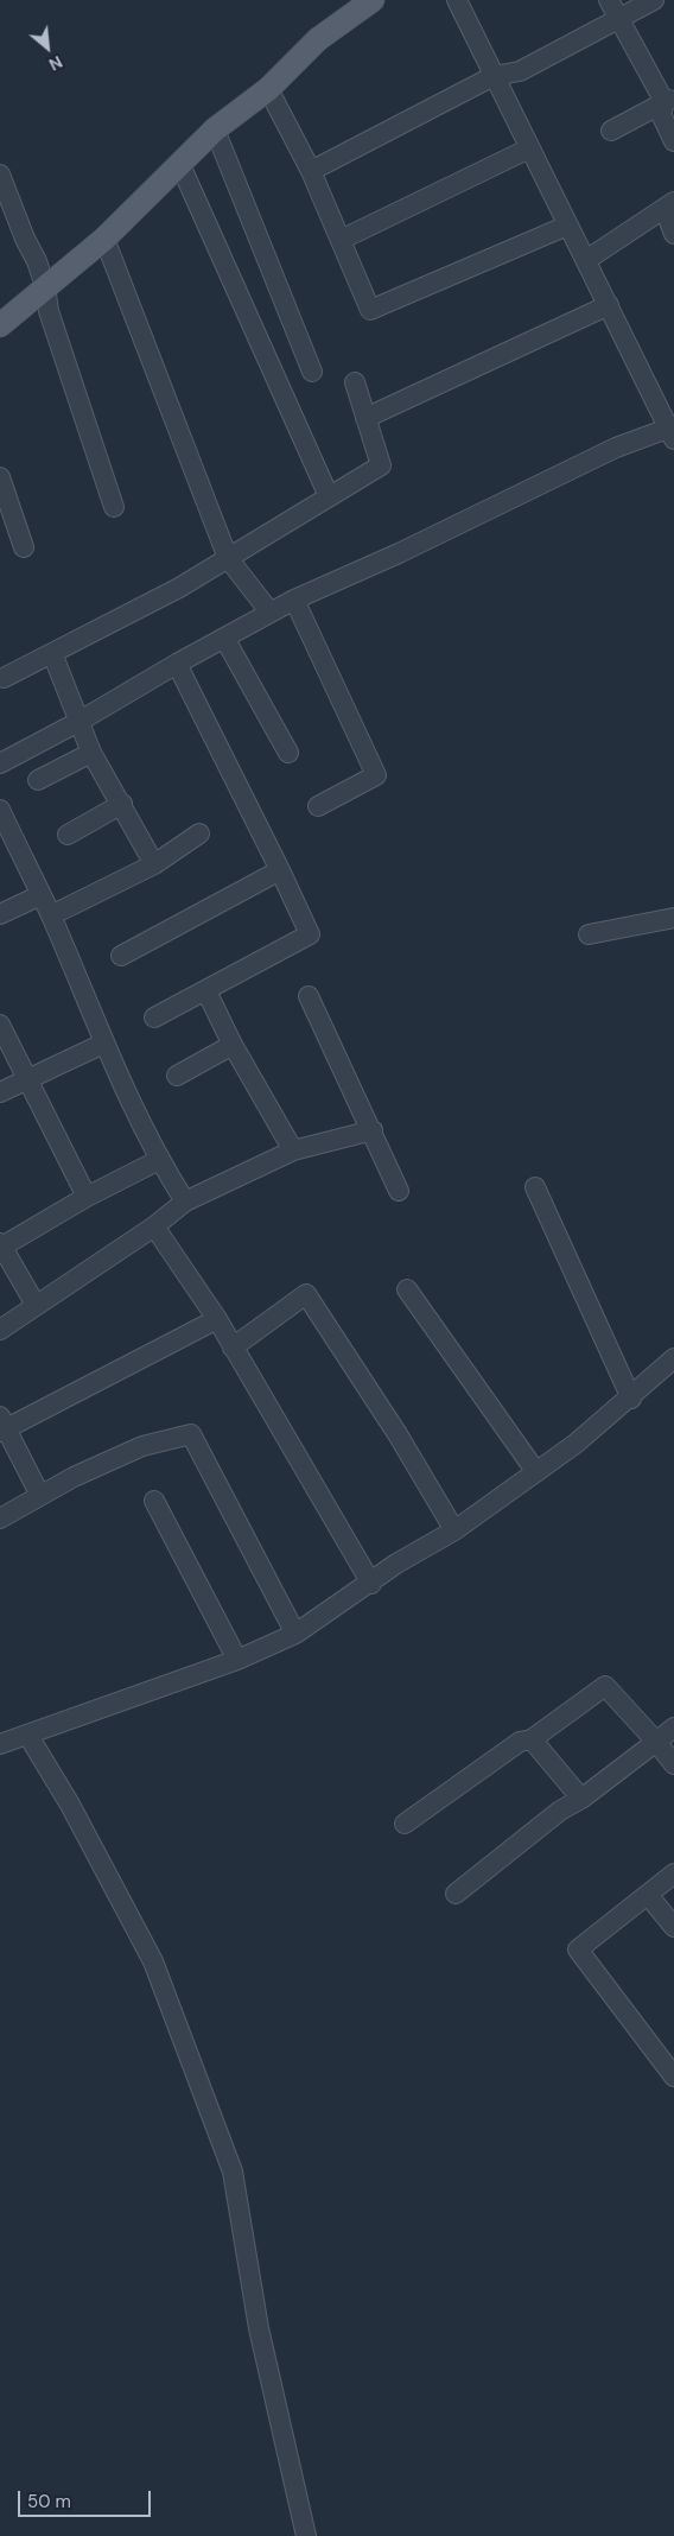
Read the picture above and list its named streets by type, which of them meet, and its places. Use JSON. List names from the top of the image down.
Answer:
{
  "scale_bar": "50 m",
  "north": "bottom right"
}
